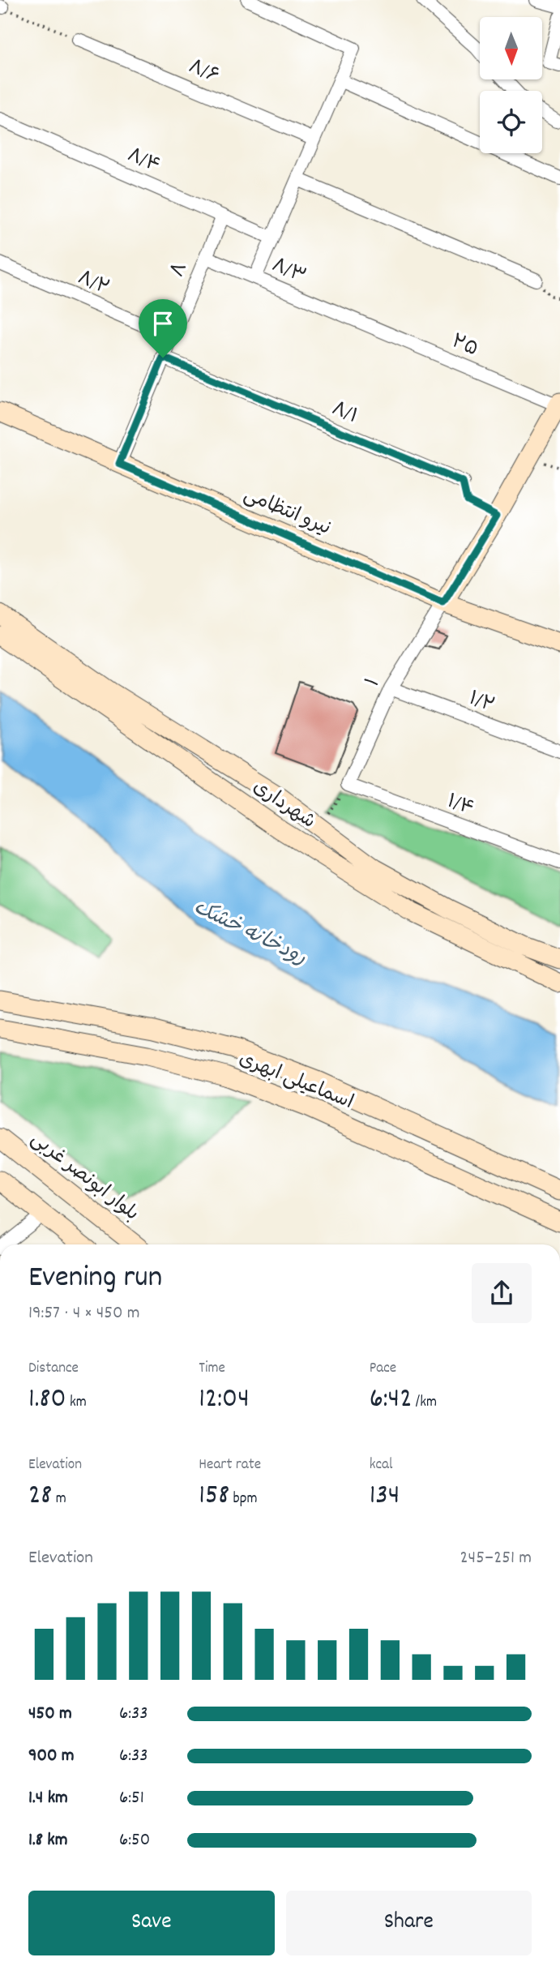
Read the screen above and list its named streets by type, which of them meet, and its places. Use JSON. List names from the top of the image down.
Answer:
{
  "streets": {
    "street": [
      "۸/۶",
      "۸/۴",
      "۸",
      "۸/۳",
      "۸/۲",
      "۲۵",
      "۸/۱",
      "نیرو انتظامی",
      "۱",
      "۱/۲",
      "شهرداری",
      "۱/۴",
      "اسماعیلی ابهری",
      "بلوار ابونصر غربی"
    ]
  },
  "crossings": [
    ["۸/۴", "۸"],
    ["۸", "۸/۳"],
    ["۸", "۸/۲"],
    ["۸", "۸/۱"],
    ["۸", "نیرو انتظامی"],
    ["۸/۳", "۲۵"],
    ["نیرو انتظامی", "۱"],
    ["۱", "۱/۲"],
    ["۱", "۱/۴"]
  ],
  "water": ["رودخانه خشک"],
  "north": "bottom",
  "page": {
    "heading": ["Evening run", "19:57 · 4 × 450 m"],
    "stats": [
      ["Distance", "1.80 km"],
      ["Time", "12:04"],
      ["Pace", "6:42 /km"],
      ["Elevation", "28 m"],
      ["Heart rate", "158 bpm"],
      ["kcal", "134"]
    ],
    "chart": ["Elevation", "245–251 m"],
    "list": [
      {
        "name": "450 m",
        "note": "6:33"
      },
      {
        "name": "900 m",
        "note": "6:33"
      },
      {
        "name": "1.4 km",
        "note": "6:51"
      },
      {
        "name": "1.8 km",
        "note": "6:50"
      }
    ],
    "buttons": ["Save", "Share"]
  }
}
